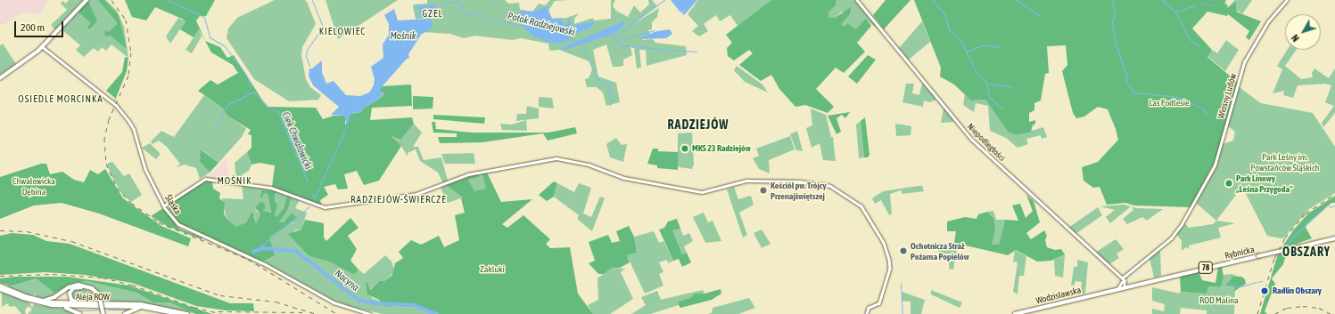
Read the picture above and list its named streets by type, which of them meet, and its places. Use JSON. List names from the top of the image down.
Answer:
{
  "streets": {
    "main road": [
      "Rybnicka",
      "78",
      "Wodzisławska",
      "Aleja ROW"
    ],
    "street": ["Wiosny Ludów", "Niepodległości", "Śląska"]
  },
  "crossings": [
    ["Wiosny Ludów", "Niepodległości"],
    ["Niepodległości", "Rybnicka"],
    ["Rybnicka", "Wodzisławska"]
  ],
  "districts": [
    "GZEL",
    "KIELOWIEC",
    "OSIEDLE MORCINKA",
    "RADZIEJÓW",
    "MOŚNIK",
    "RADZIEJÓW-ŚWIERCZE",
    "OBSZARY"
  ],
  "water": [
    "Potok Radziejowski",
    "Mośnik",
    "Ciek Chwałowicki",
    "Nacyna"
  ],
  "parks": [
    "Las Podlesie",
    "Park Leśny im. Powstańców Śląskich",
    "Chwałowicka Dębina",
    "Zakluki",
    "ROD Malina"
  ],
  "places": [
    "MKS 23 Radziejów",
    "Park Linowy ,,Leśna Przygoda\"",
    "Kościół pw. Trójcy Przenajświętszej",
    "Ochotnicza Straż Pożarna Popielów",
    "Radlin Obszary"
  ],
  "scale_bar": "200 m",
  "north": "bottom left"
}
